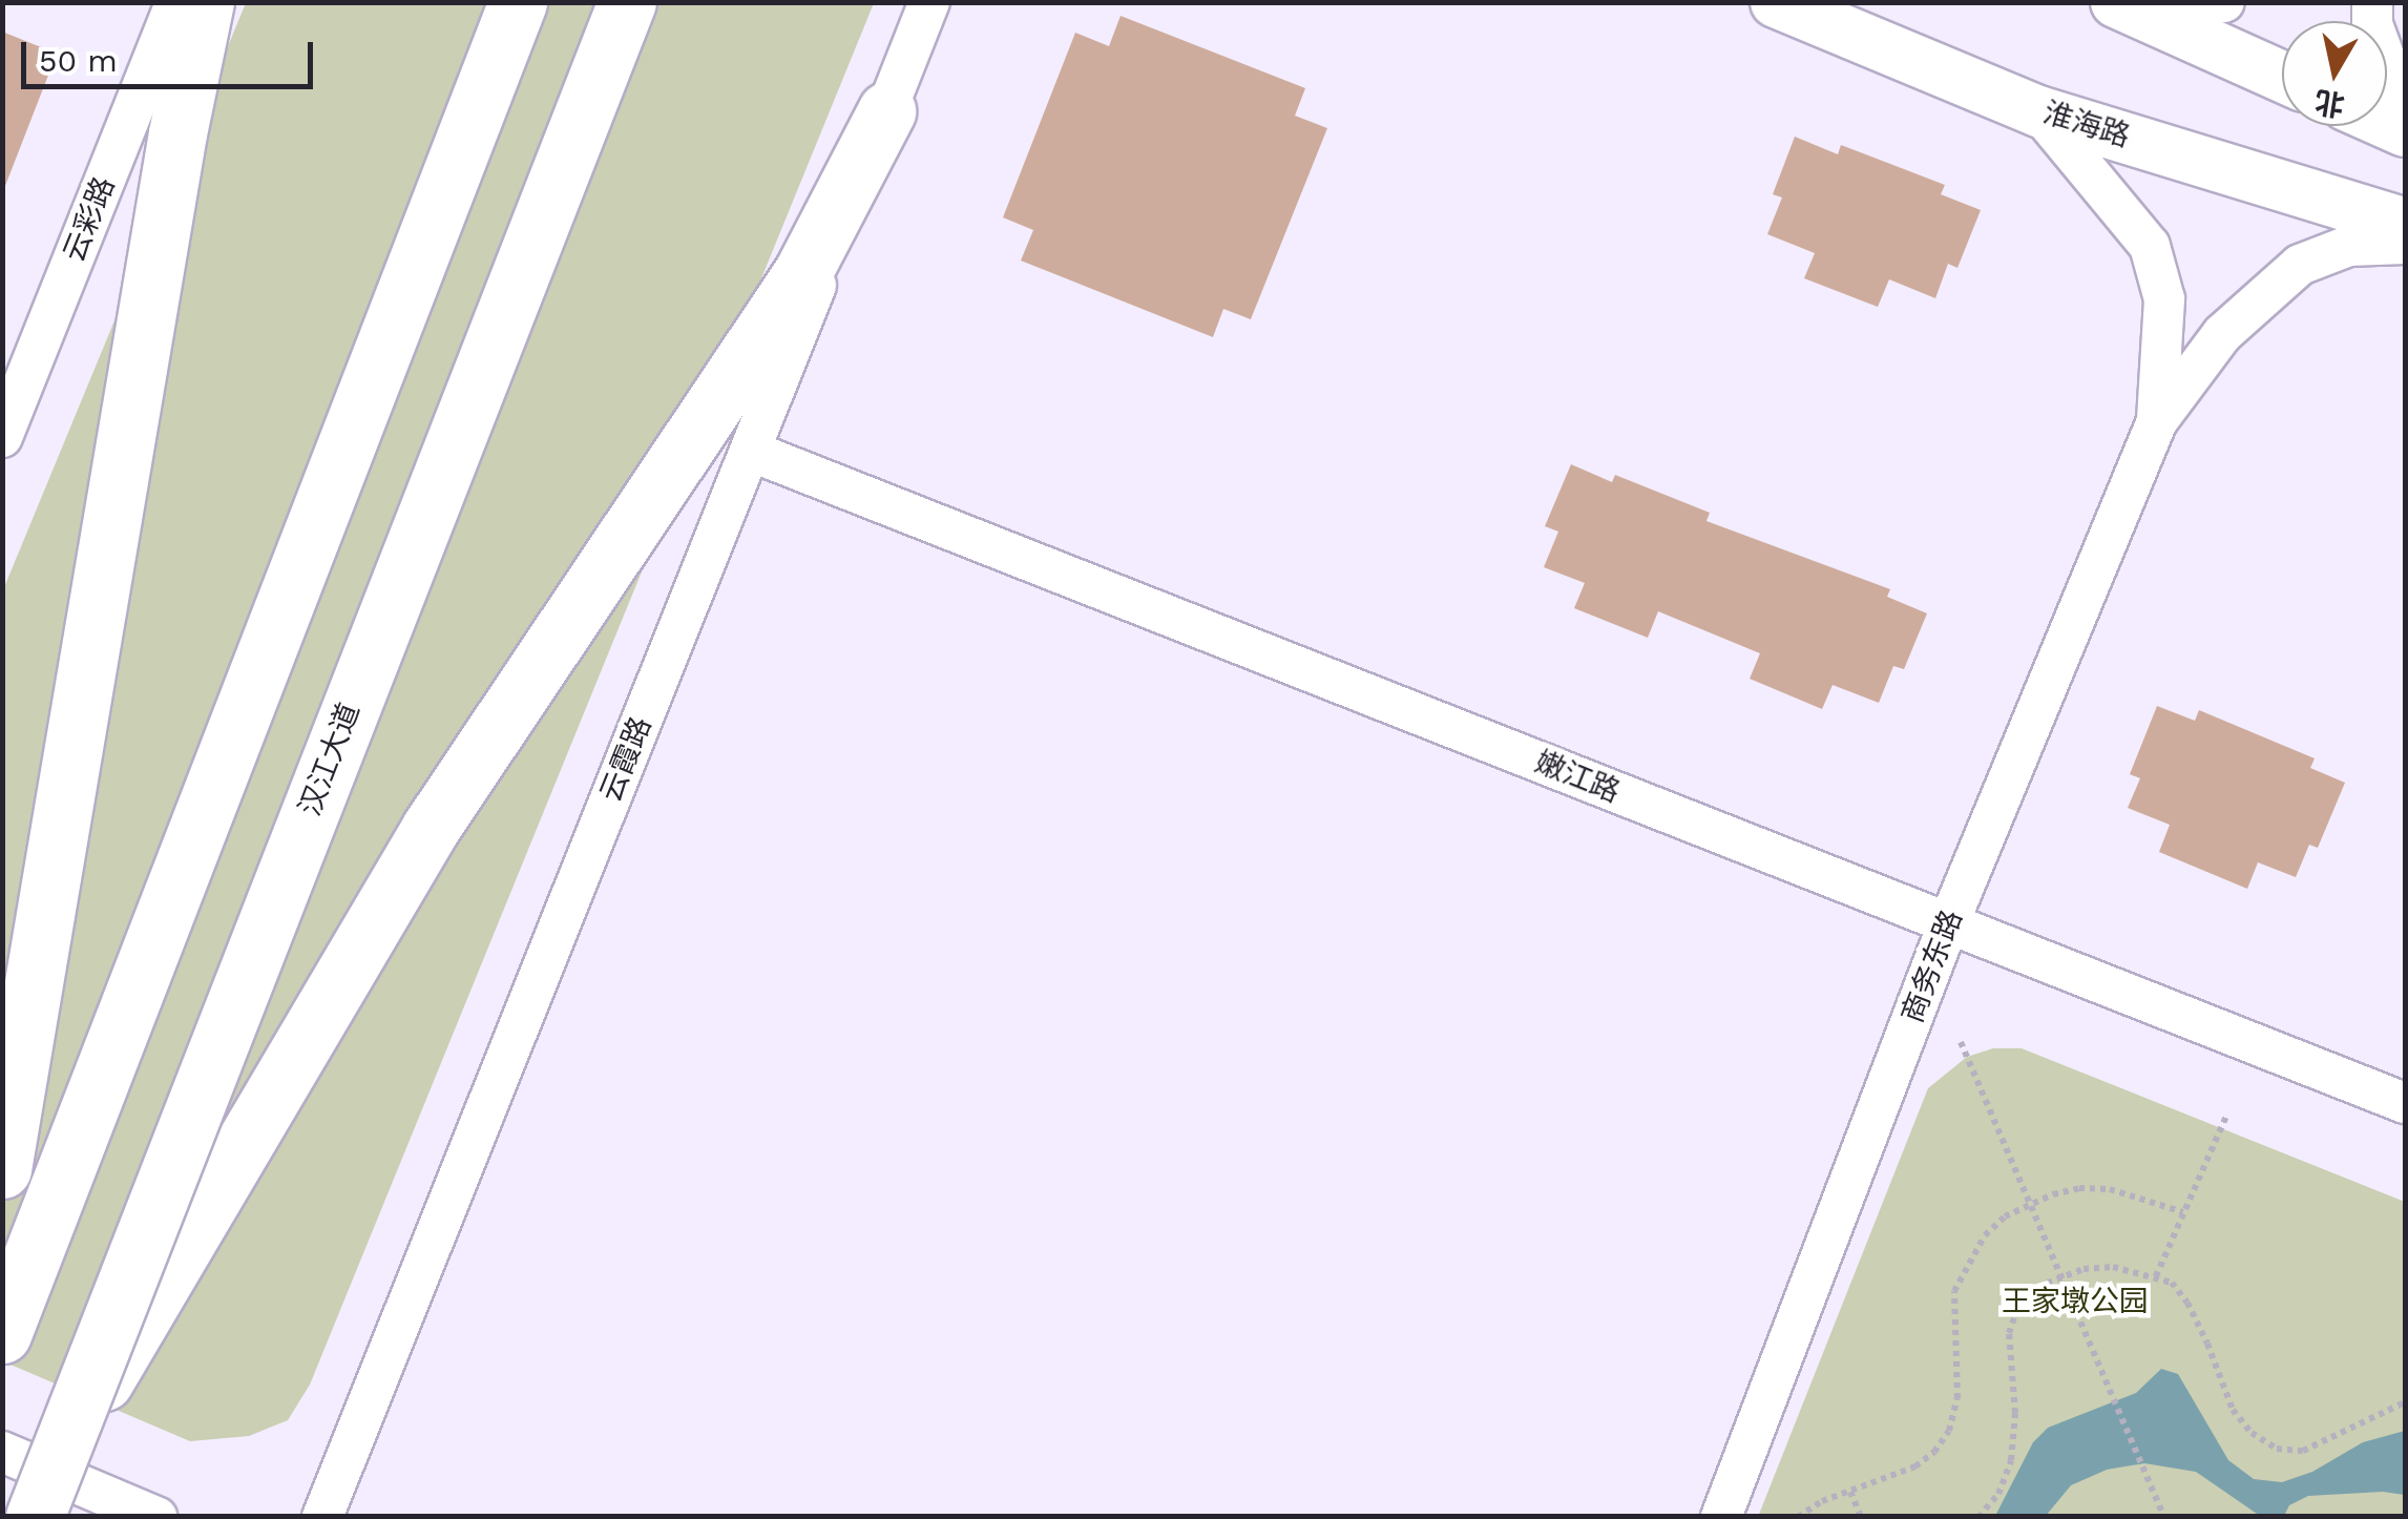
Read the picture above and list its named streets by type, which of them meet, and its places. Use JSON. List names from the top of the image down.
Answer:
{
  "streets": {
    "highway": ["汉江大道"],
    "main road": ["淮海路"],
    "street": [
      "云彩路",
      "云霞路",
      "嫩江路",
      "商务东路"
    ]
  },
  "crossings": [
    ["云霞路", "嫩江路"],
    ["嫩江路", "商务东路"]
  ],
  "parks": ["王家墩公园"],
  "scale_bar": "50 m",
  "north": "bottom"
}
